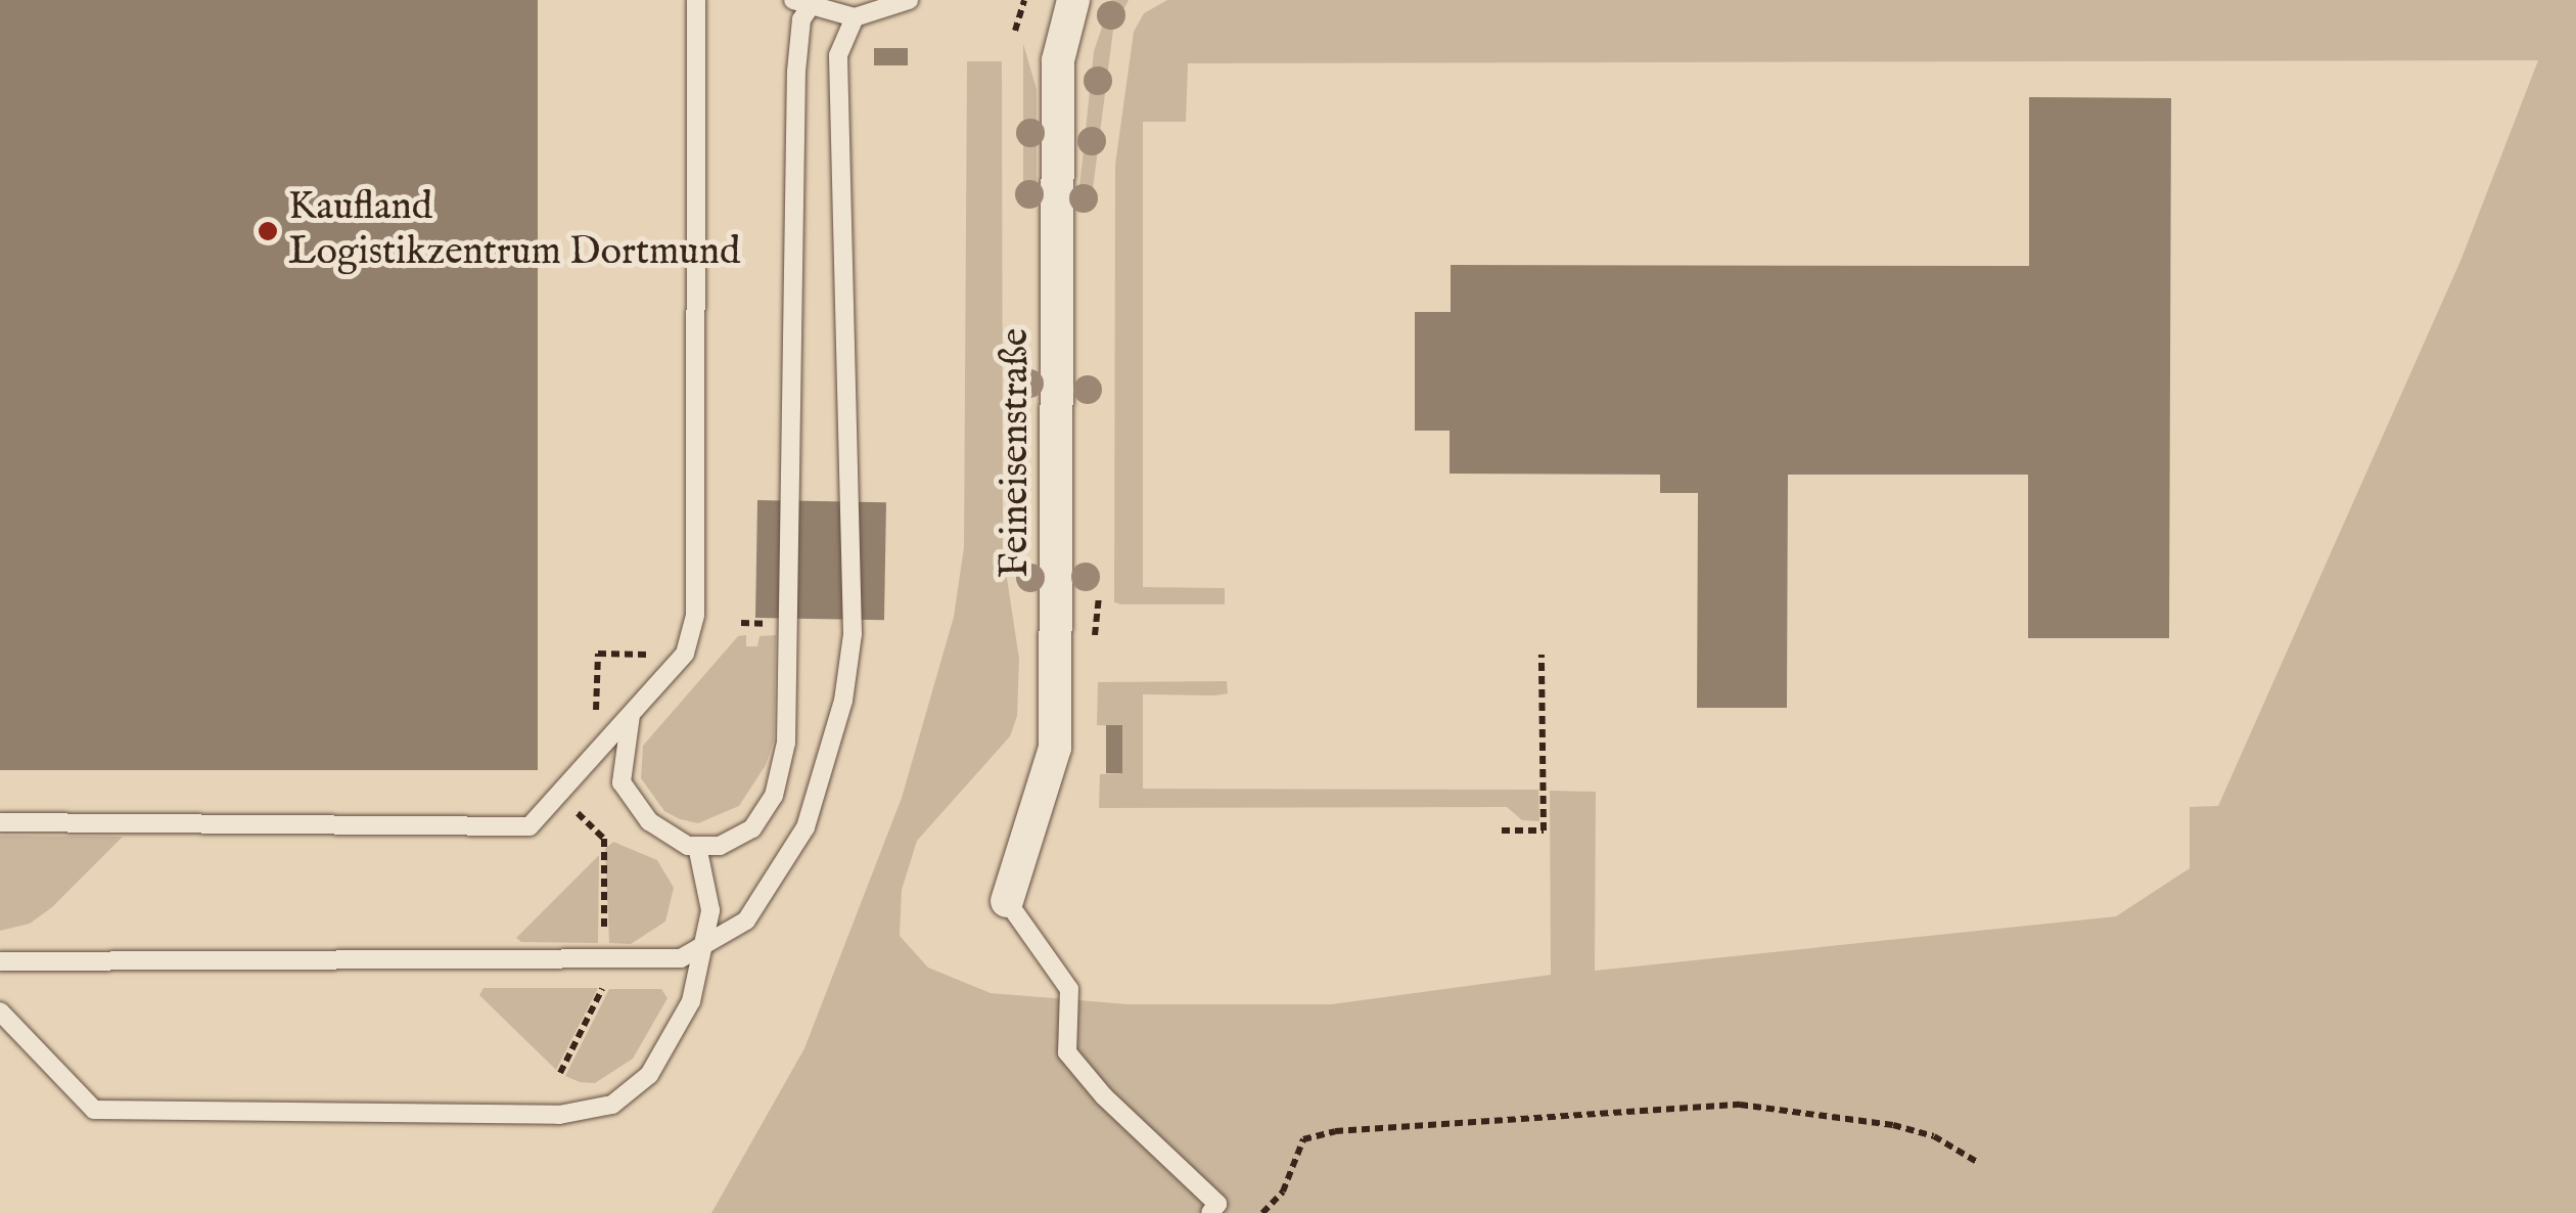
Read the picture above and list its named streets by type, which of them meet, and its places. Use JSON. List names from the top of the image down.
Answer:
{
  "streets": {
    "street": ["Feineisenstraße"]
  },
  "places": ["Kaufland Logistikzentrum Dortmund"]
}
